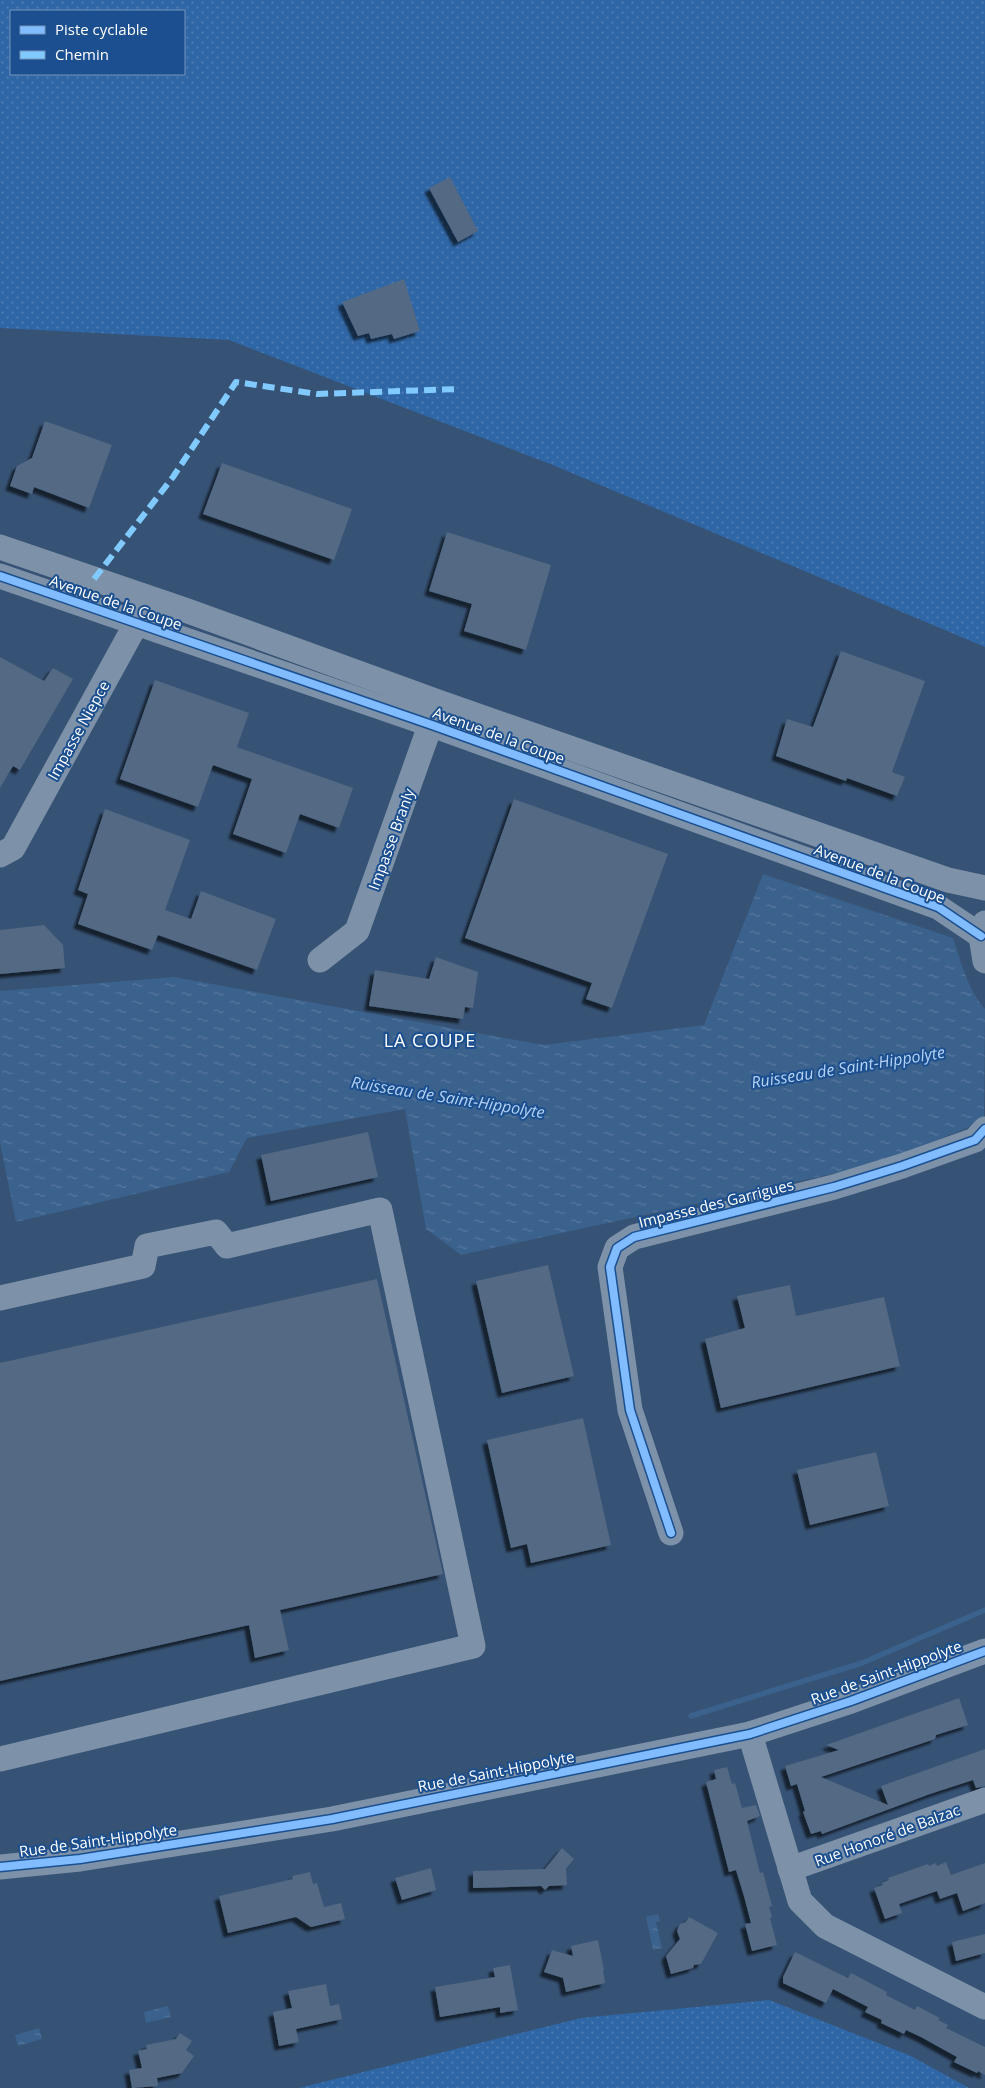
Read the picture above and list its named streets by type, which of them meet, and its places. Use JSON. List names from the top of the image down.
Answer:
{
  "streets": {
    "street": [
      "Avenue de la Coupe",
      "Impasse Niepce",
      "Impasse Branly",
      "Impasse des Garrigues",
      "Rue de Saint-Hippolyte",
      "Rue Honoré de Balzac"
    ]
  },
  "crossings": [
    ["Avenue de la Coupe", "Impasse Niepce"],
    ["Avenue de la Coupe", "Impasse Branly"]
  ],
  "districts": ["LA COUPE"],
  "water": ["Ruisseau de Saint-Hippolyte"],
  "legend": ["Piste cyclable", "Chemin"]
}
